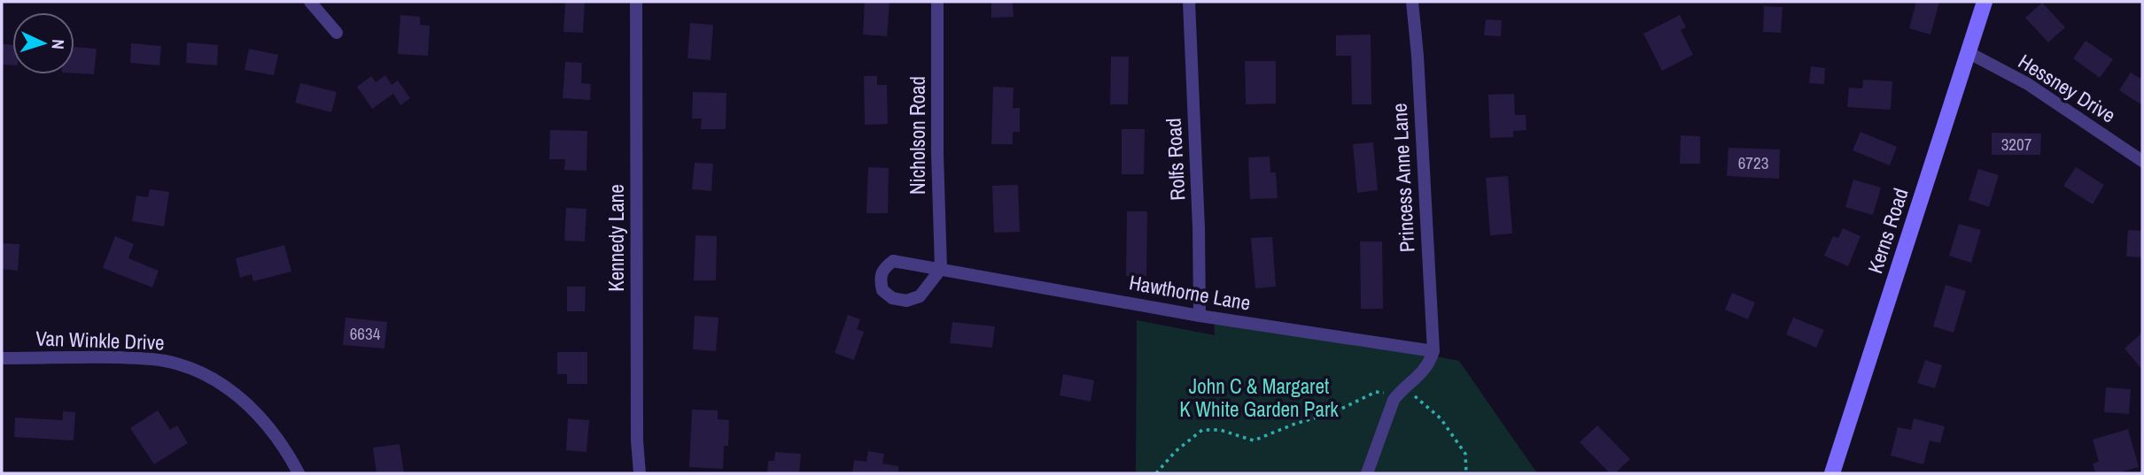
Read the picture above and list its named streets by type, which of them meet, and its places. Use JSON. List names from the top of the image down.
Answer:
{
  "streets": {
    "street": [
      "Hessney Drive",
      "Nicholson Road",
      "Rolfs Road",
      "Princess Anne Lane",
      "Kerns Road",
      "Kennedy Lane",
      "Hawthorne Lane",
      "Van Winkle Drive"
    ]
  },
  "crossings": [
    ["Hessney Drive", "Kerns Road"],
    ["Nicholson Road", "Hawthorne Lane"],
    ["Rolfs Road", "Hawthorne Lane"],
    ["Princess Anne Lane", "Hawthorne Lane"]
  ],
  "parks": ["John C & Margaret K White Garden Park"],
  "house_numbers": ["3207", "6723", "6634"],
  "north": "right"
}
